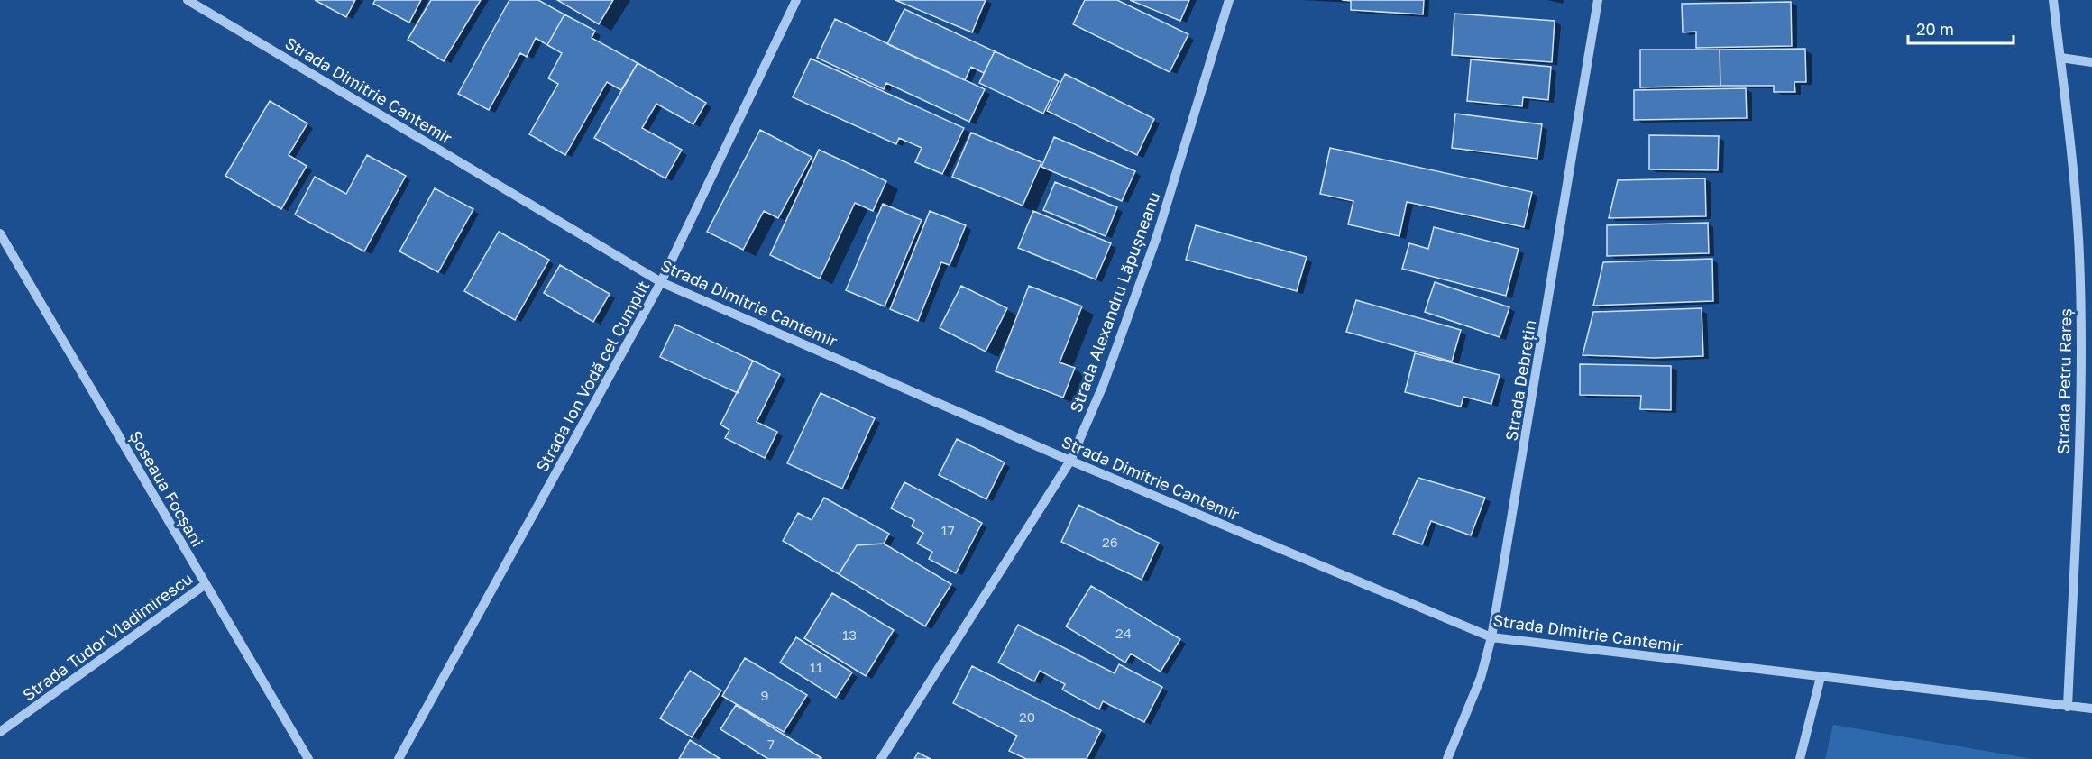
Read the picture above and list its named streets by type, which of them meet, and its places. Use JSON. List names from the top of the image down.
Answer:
{
  "streets": {
    "street": [
      "Strada Dimitrie Cantemir",
      "Strada Alexandru Lăpușneanu",
      "Strada Ion Vodă cel Cumplit",
      "Strada Debrețin",
      "Strada Petru Rareș",
      "Șoseaua Focșani",
      "Strada Tudor Vladimirescu"
    ]
  },
  "crossings": [
    ["Strada Dimitrie Cantemir", "Strada Alexandru Lăpușneanu"],
    ["Strada Dimitrie Cantemir", "Strada Ion Vodă cel Cumplit"],
    ["Strada Dimitrie Cantemir", "Strada Debrețin"],
    ["Strada Dimitrie Cantemir", "Strada Petru Rareș"],
    ["Șoseaua Focșani", "Strada Tudor Vladimirescu"]
  ],
  "house_numbers": [
    "17",
    "26",
    "24",
    "13",
    "11",
    "9",
    "20",
    "7"
  ],
  "scale_bar": "20 m"
}
